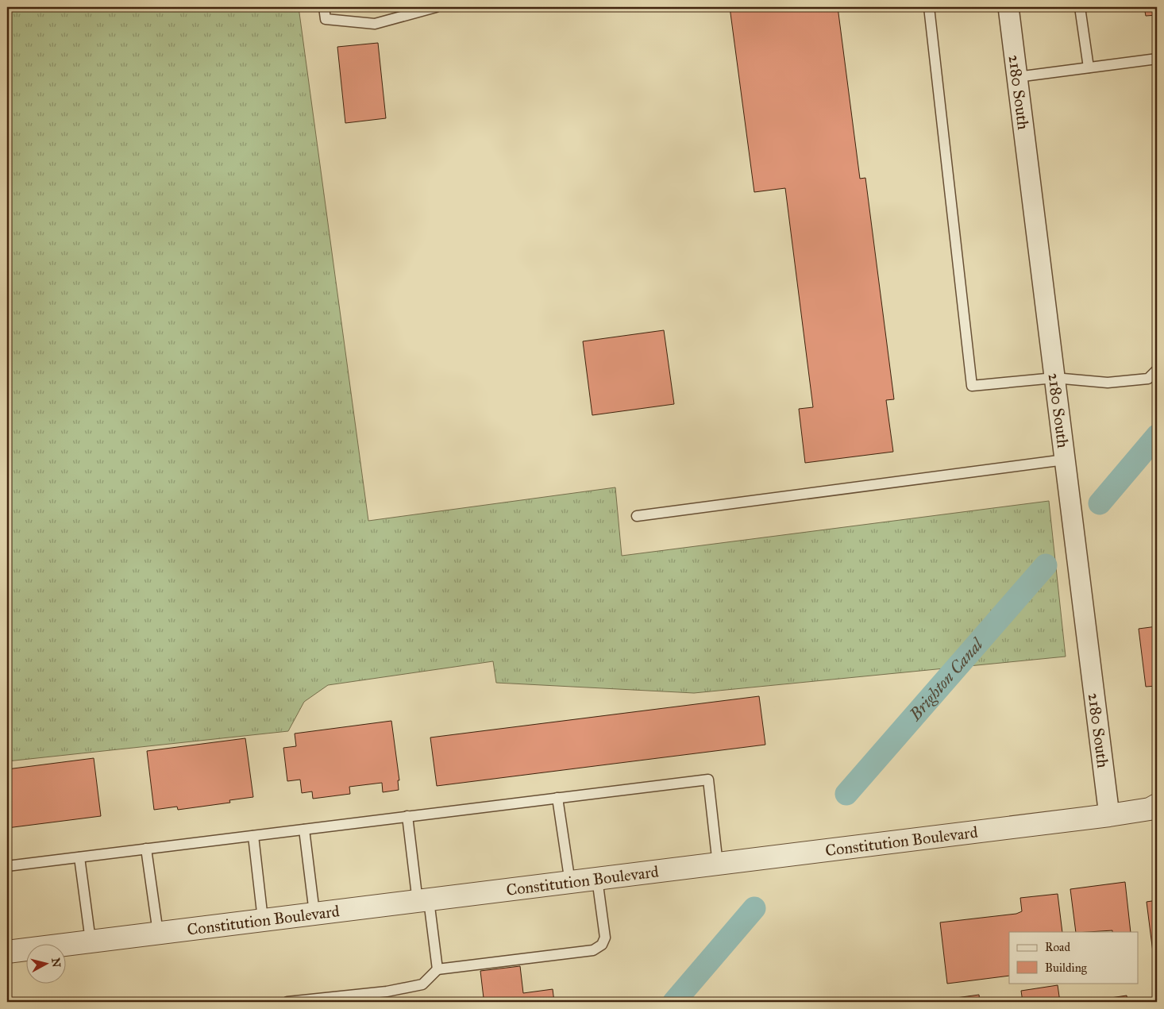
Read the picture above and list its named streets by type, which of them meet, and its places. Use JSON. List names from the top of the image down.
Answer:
{
  "streets": {
    "street": ["2180 South", "Constitution Boulevard"]
  },
  "crossings": [
    ["2180 South", "Constitution Boulevard"]
  ],
  "water": ["Brighton Canal"],
  "legend": ["Road", "Building"],
  "north": "right"
}
